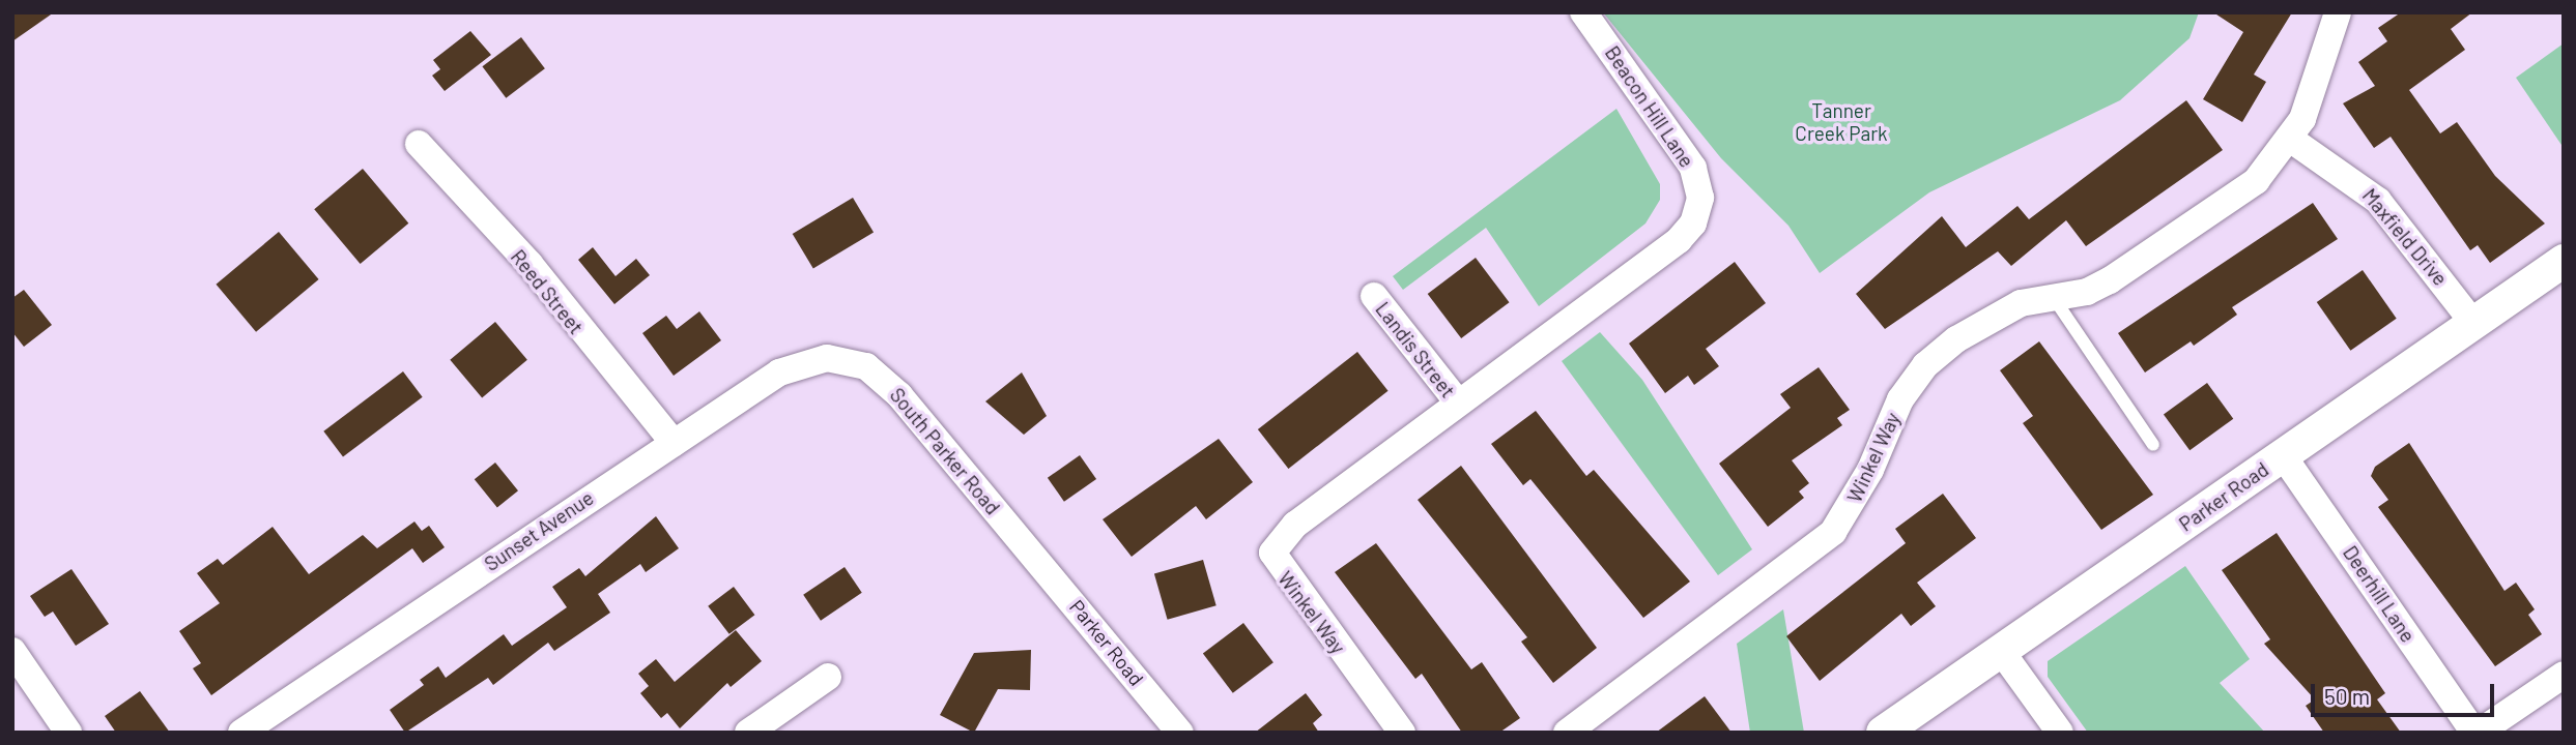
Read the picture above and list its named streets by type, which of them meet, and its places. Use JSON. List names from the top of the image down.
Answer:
{
  "streets": {
    "street": [
      "Beacon Hill Lane",
      "Maxfield Drive",
      "Reed Street",
      "Landis Street",
      "South Parker Road",
      "Winkel Way",
      "Parker Road",
      "Sunset Avenue",
      "Deerhill Lane"
    ]
  },
  "crossings": [
    ["Beacon Hill Lane", "Winkel Way"],
    ["Maxfield Drive", "Winkel Way"],
    ["Maxfield Drive", "Parker Road"],
    ["Reed Street", "Sunset Avenue"],
    ["Landis Street", "Winkel Way"],
    ["South Parker Road", "Parker Road"],
    ["South Parker Road", "Sunset Avenue"],
    ["Parker Road", "Deerhill Lane"]
  ],
  "parks": ["Tanner Creek Park"],
  "scale_bar": "50 m"
}
